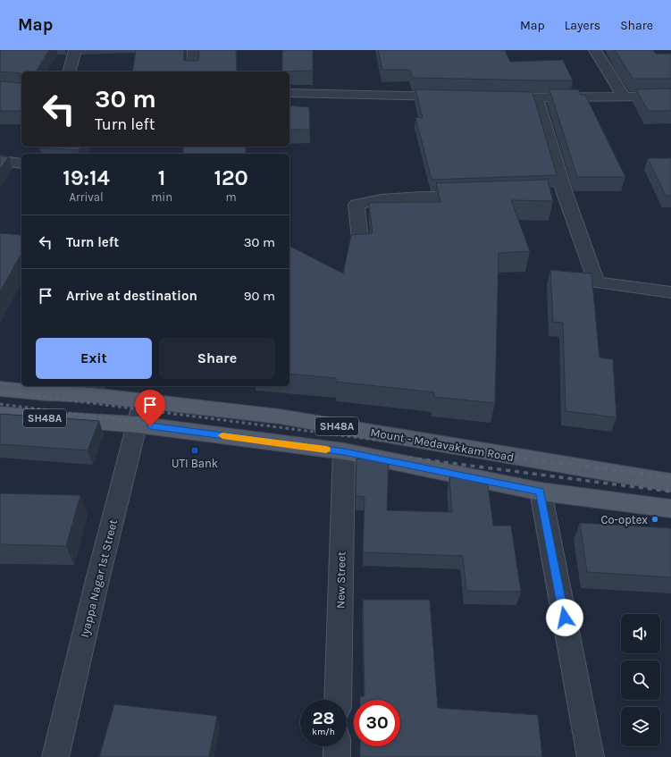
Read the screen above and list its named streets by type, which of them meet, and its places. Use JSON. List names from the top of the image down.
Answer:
{
  "streets": {
    "main road": ["SH48A", "Mount - Medavakkam Road"],
    "street": ["Iyappa Nagar 1st Street", "New Street"]
  },
  "crossings": [
    ["SH48A", "Iyappa Nagar 1st Street"],
    ["SH48A", "New Street"],
    ["Mount - Medavakkam Road", "Iyappa Nagar 1st Street"]
  ],
  "places": {
    "transit": ["UTI Bank"],
    "other": ["Co-optex"]
  },
  "page": {
    "header": "Map",
    "nav": ["Map", "Layers", "Share"],
    "turn": ["30 m", "Turn left"],
    "eta": [
      "19:14",
      "Arrival",
      "1",
      "min",
      "120",
      "m"
    ],
    "list": [
      {
        "name": "Turn left",
        "value": "30 m"
      },
      {
        "name": "Arrive at destination",
        "value": "90 m"
      }
    ],
    "buttons": ["Exit", "Share"],
    "speed": "28 km/h",
    "limit": "30"
  }
}
